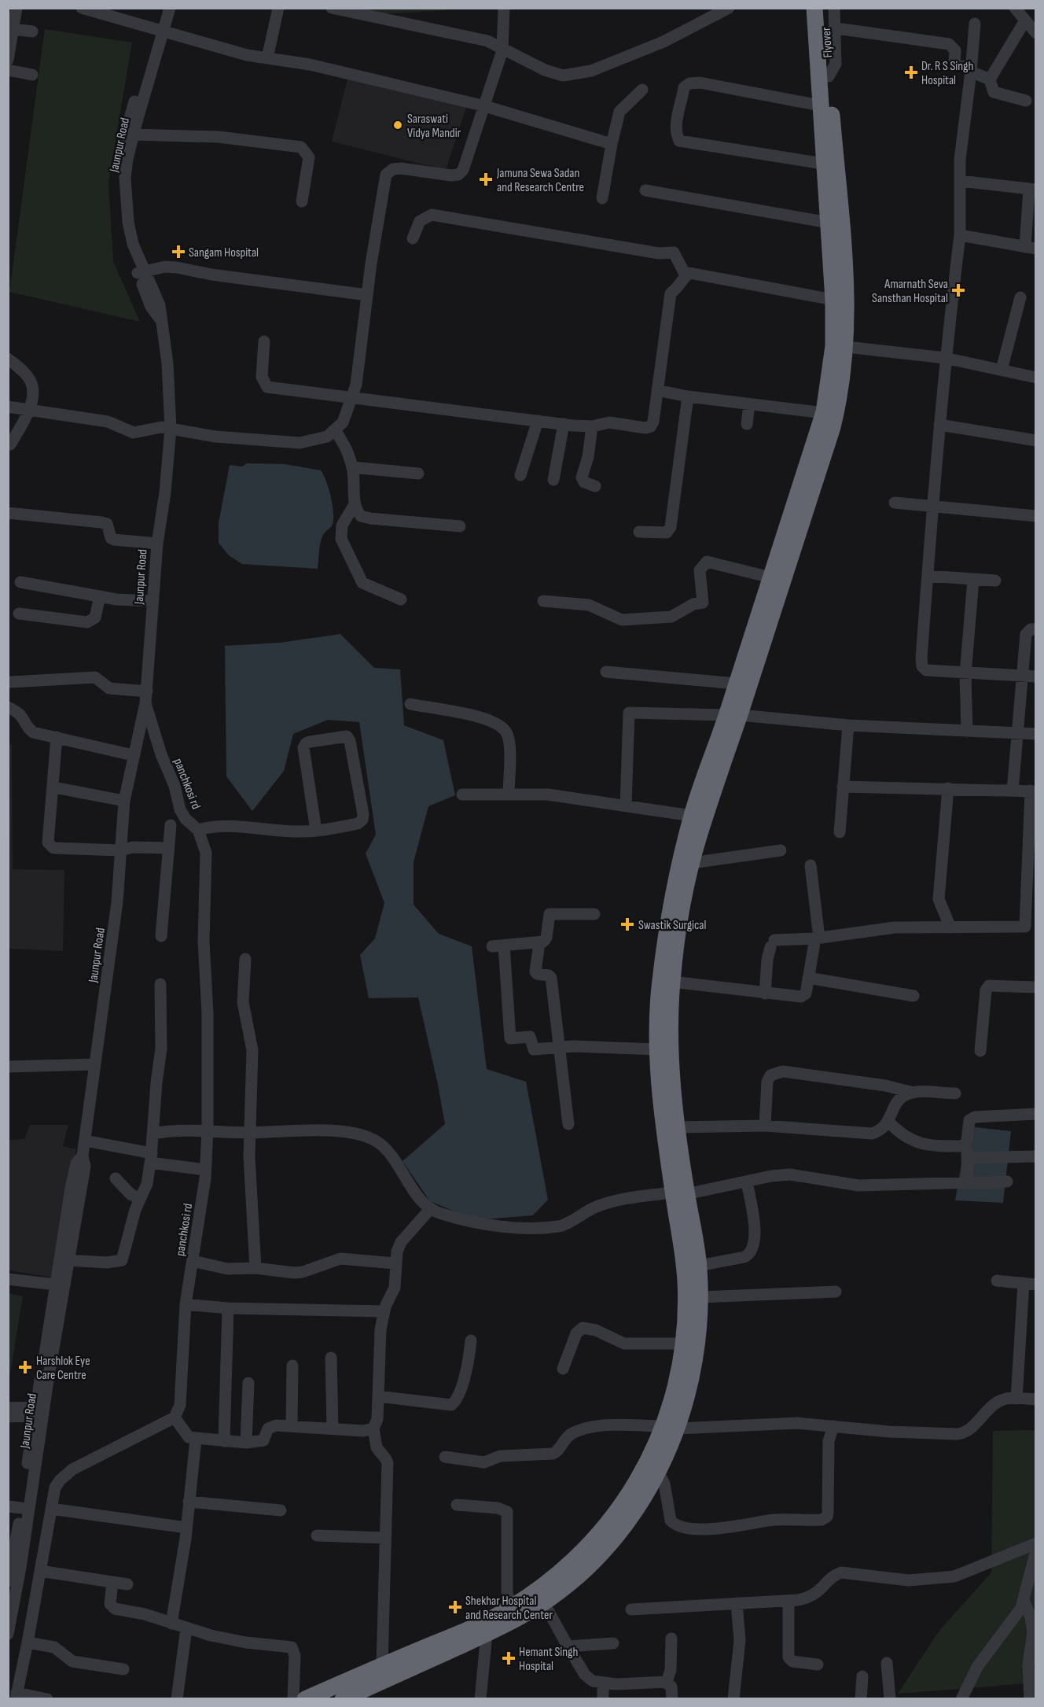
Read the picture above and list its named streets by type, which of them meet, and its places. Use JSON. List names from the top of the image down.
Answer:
{
  "streets": {
    "highway": ["Flyover"],
    "street": ["Jaunpur Road", "panchkosi rd"]
  },
  "crossings": [
    ["Jaunpur Road", "panchkosi rd"]
  ],
  "places": {
    "health": [
      "Dr. R S Singh Hospital",
      "Jamuna Sewa Sadan and Research Centre",
      "Sangam Hospital",
      "Amarnath Seva Sansthan Hospital",
      "Swastik Surgical",
      "Harshlok Eye Care Centre",
      "Shekhar Hospital and Research Center",
      "Hemant Singh Hospital"
    ],
    "other": ["Saraswati Vidya Mandir"]
  }
}
